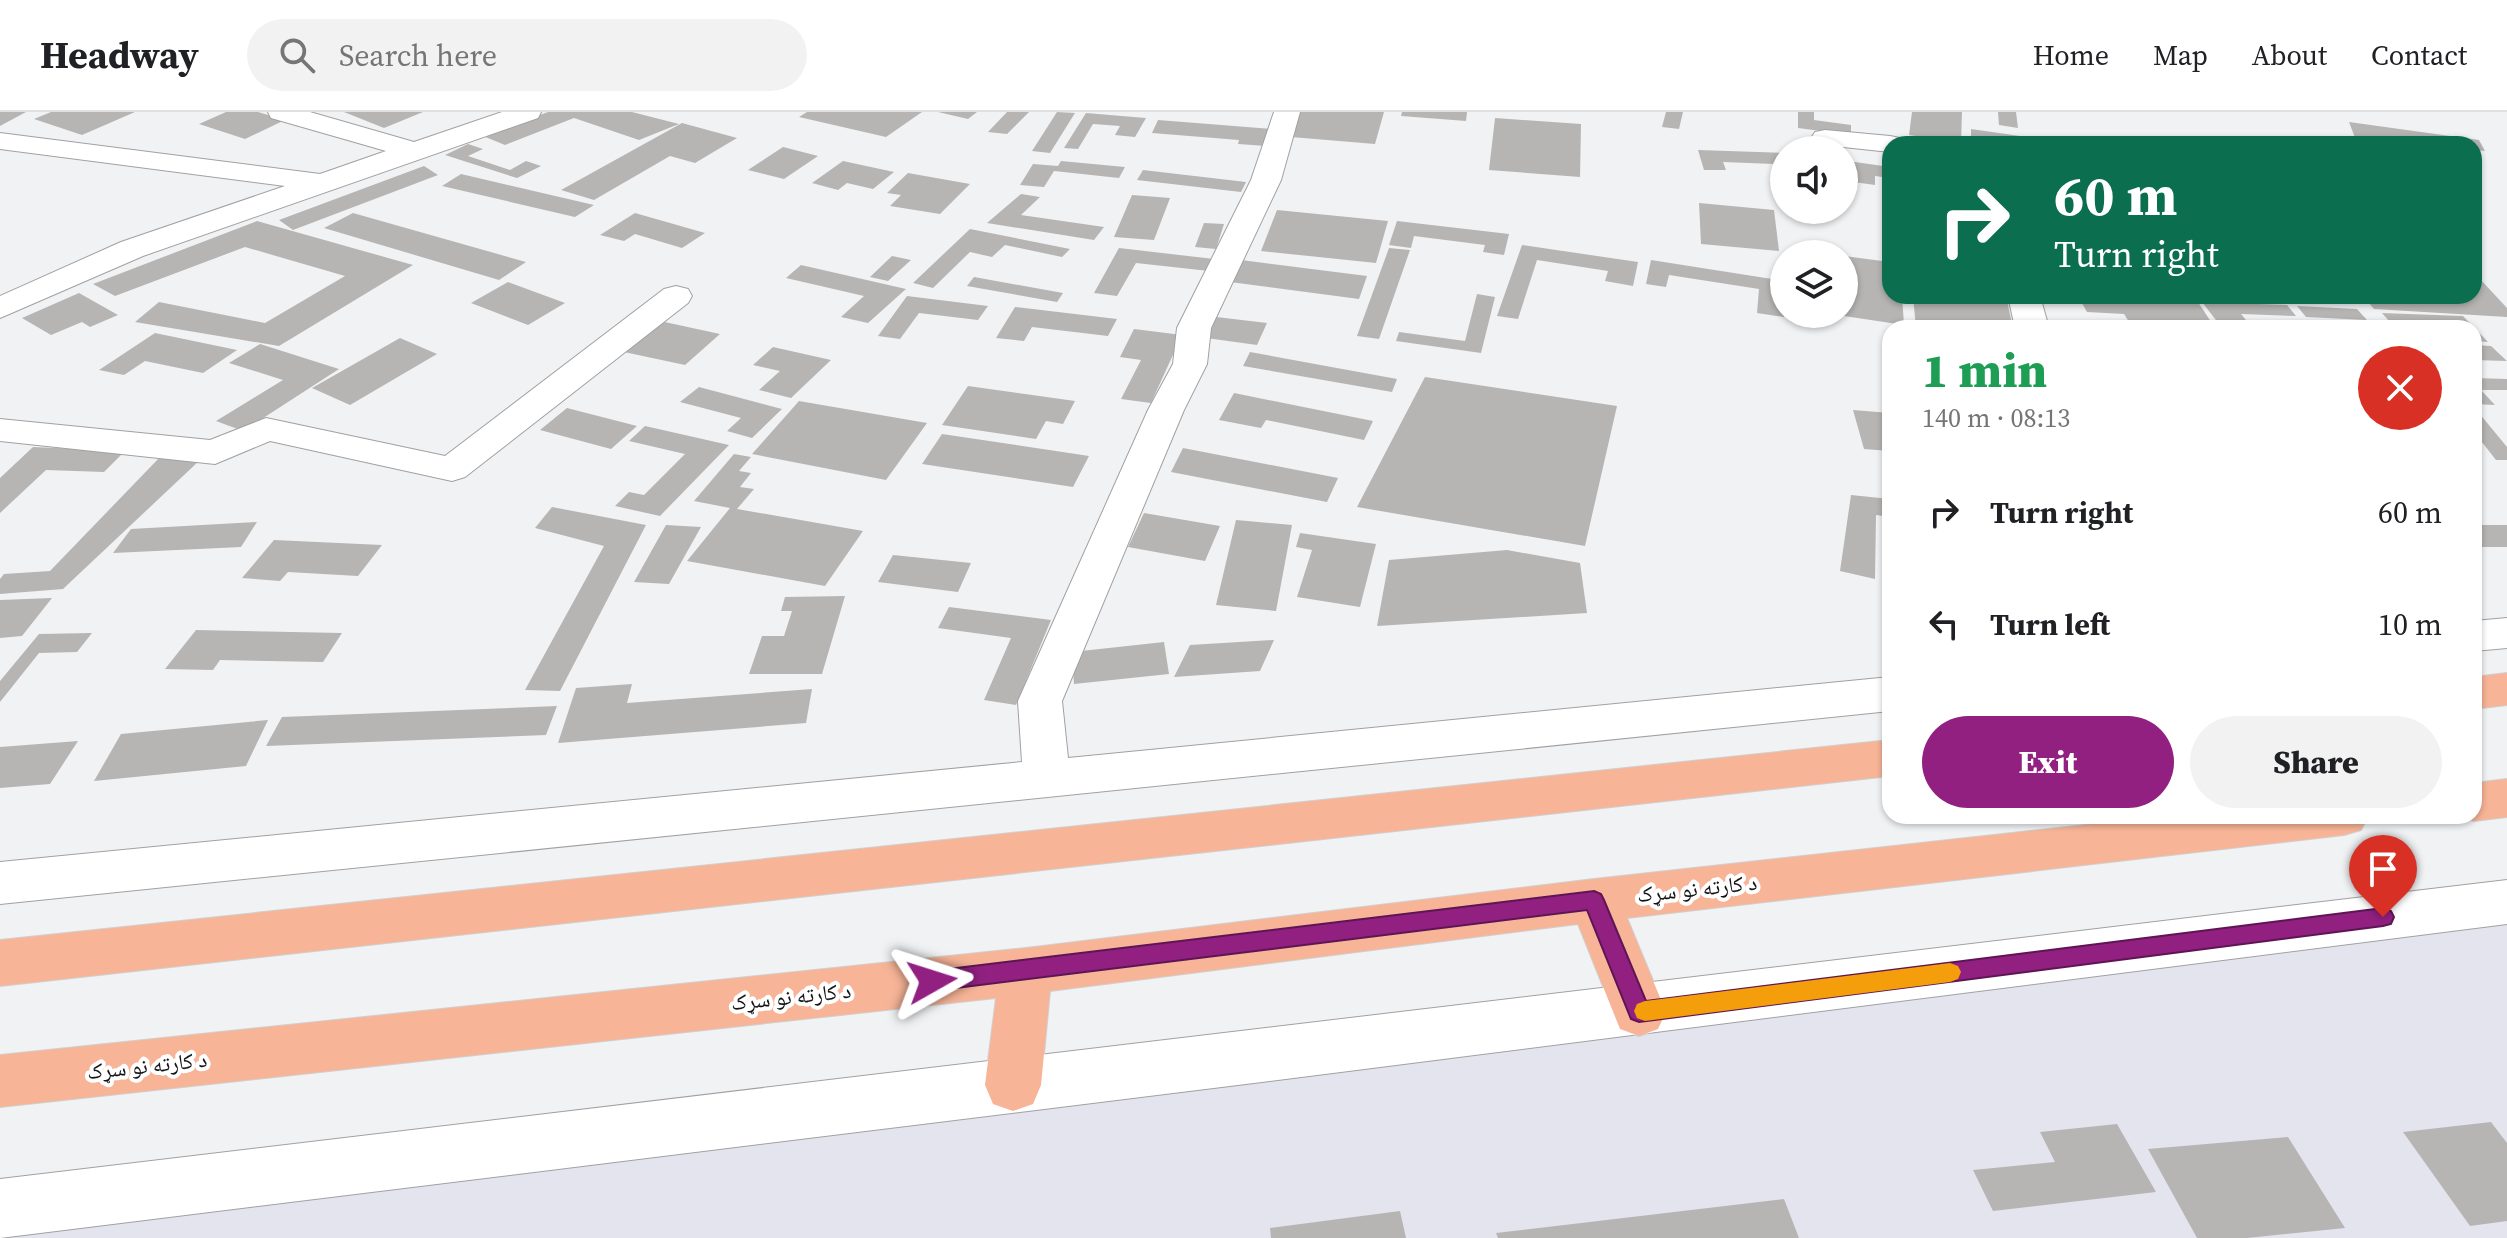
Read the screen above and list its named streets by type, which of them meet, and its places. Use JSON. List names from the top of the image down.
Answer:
{
  "streets": {
    "highway": ["د کارته نو سړک"]
  },
  "page": {
    "header": "Headway",
    "search": "Search here",
    "nav": [
      "Home",
      "Map",
      "About",
      "Contact"
    ],
    "turn": ["60 m", "Turn right"],
    "heading": ["1 min", "140 m · 08:13"],
    "list": [
      {
        "name": "Turn right",
        "value": "60 m"
      },
      {
        "name": "Turn left",
        "value": "10 m"
      }
    ],
    "buttons": ["Exit", "Share"]
  }
}
